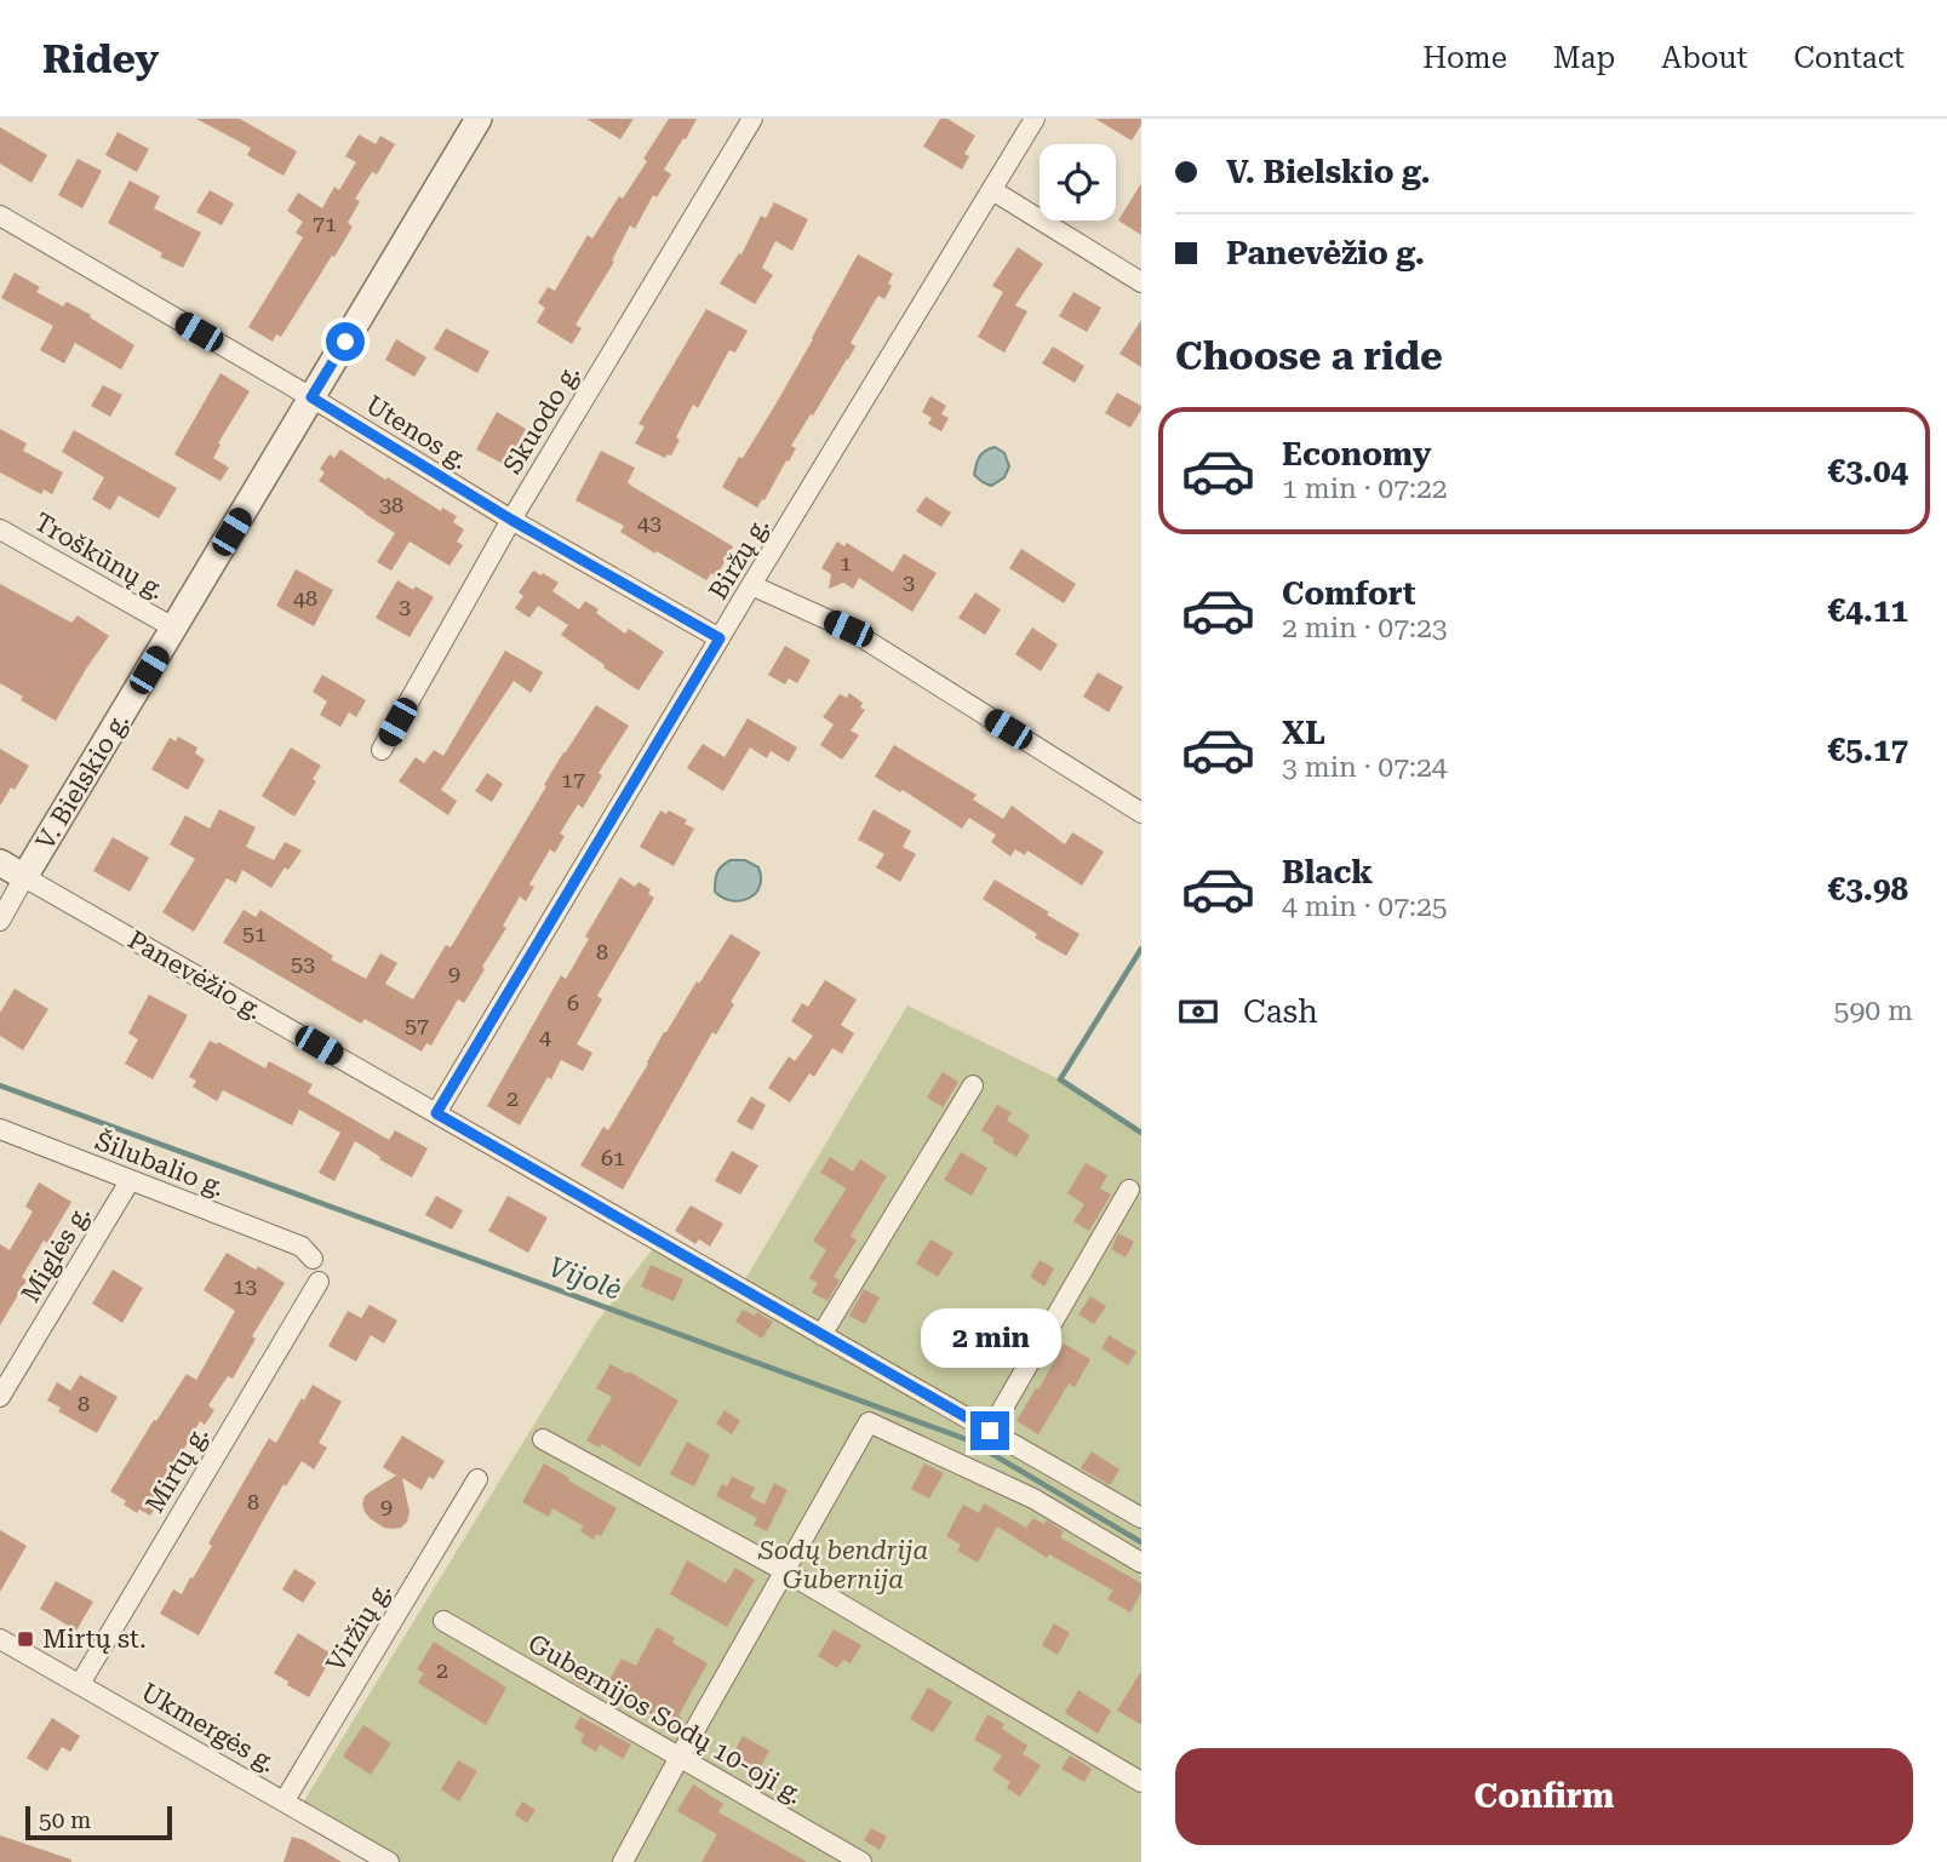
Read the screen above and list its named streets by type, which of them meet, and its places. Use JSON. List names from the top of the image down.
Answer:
{
  "streets": {
    "street": [
      "Skuodo g.",
      "Utenos g.",
      "Troškūnų g.",
      "Biržų g.",
      "V. Bielskio g.",
      "Panevėžio g.",
      "Šilubalio g.",
      "Miglės g.",
      "Mirtų g.",
      "Viržių g.",
      "Gubernijos Sodų 10-oji g.",
      "Ukmergės g."
    ]
  },
  "crossings": [
    ["Skuodo g.", "Utenos g."],
    ["Utenos g.", "Biržų g."],
    ["Utenos g.", "V. Bielskio g."],
    ["Troškūnų g.", "V. Bielskio g."],
    ["Biržų g.", "Panevėžio g."],
    ["V. Bielskio g.", "Panevėžio g."],
    ["Šilubalio g.", "Miglės g."],
    ["Mirtų g.", "Ukmergės g."],
    ["Viržių g.", "Ukmergės g."]
  ],
  "water": ["Vijolė"],
  "parks": ["Sodų bendrija Gubernija"],
  "places": {
    "transit": ["Mirtų st."]
  },
  "house_numbers": [
    "71",
    "38",
    "43",
    "1",
    "3",
    "48",
    "3",
    "17",
    "51",
    "8",
    "53",
    "9",
    "6",
    "57",
    "4",
    "2",
    "61",
    "13",
    "8",
    "8",
    "9",
    "2"
  ],
  "scale_bar": "50 m",
  "page": {
    "header": "Ridey",
    "nav": [
      "Home",
      "Map",
      "About",
      "Contact"
    ],
    "banner": ["V. Bielskio g.", "Panevėžio g."],
    "heading": "Choose a ride",
    "list": [
      {
        "name": "Economy",
        "note": "1 min · 07:22",
        "value": "€3.04"
      },
      {
        "name": "Comfort",
        "note": "2 min · 07:23",
        "value": "€4.11"
      },
      {
        "name": "XL",
        "note": "3 min · 07:24",
        "value": "€5.17"
      },
      {
        "name": "Black",
        "note": "4 min · 07:25",
        "value": "€3.98"
      }
    ],
    "pay": ["Cash", "590 m"],
    "bubble": "2 min",
    "buttons": "Confirm",
    "scale": "50 m"
  }
}
